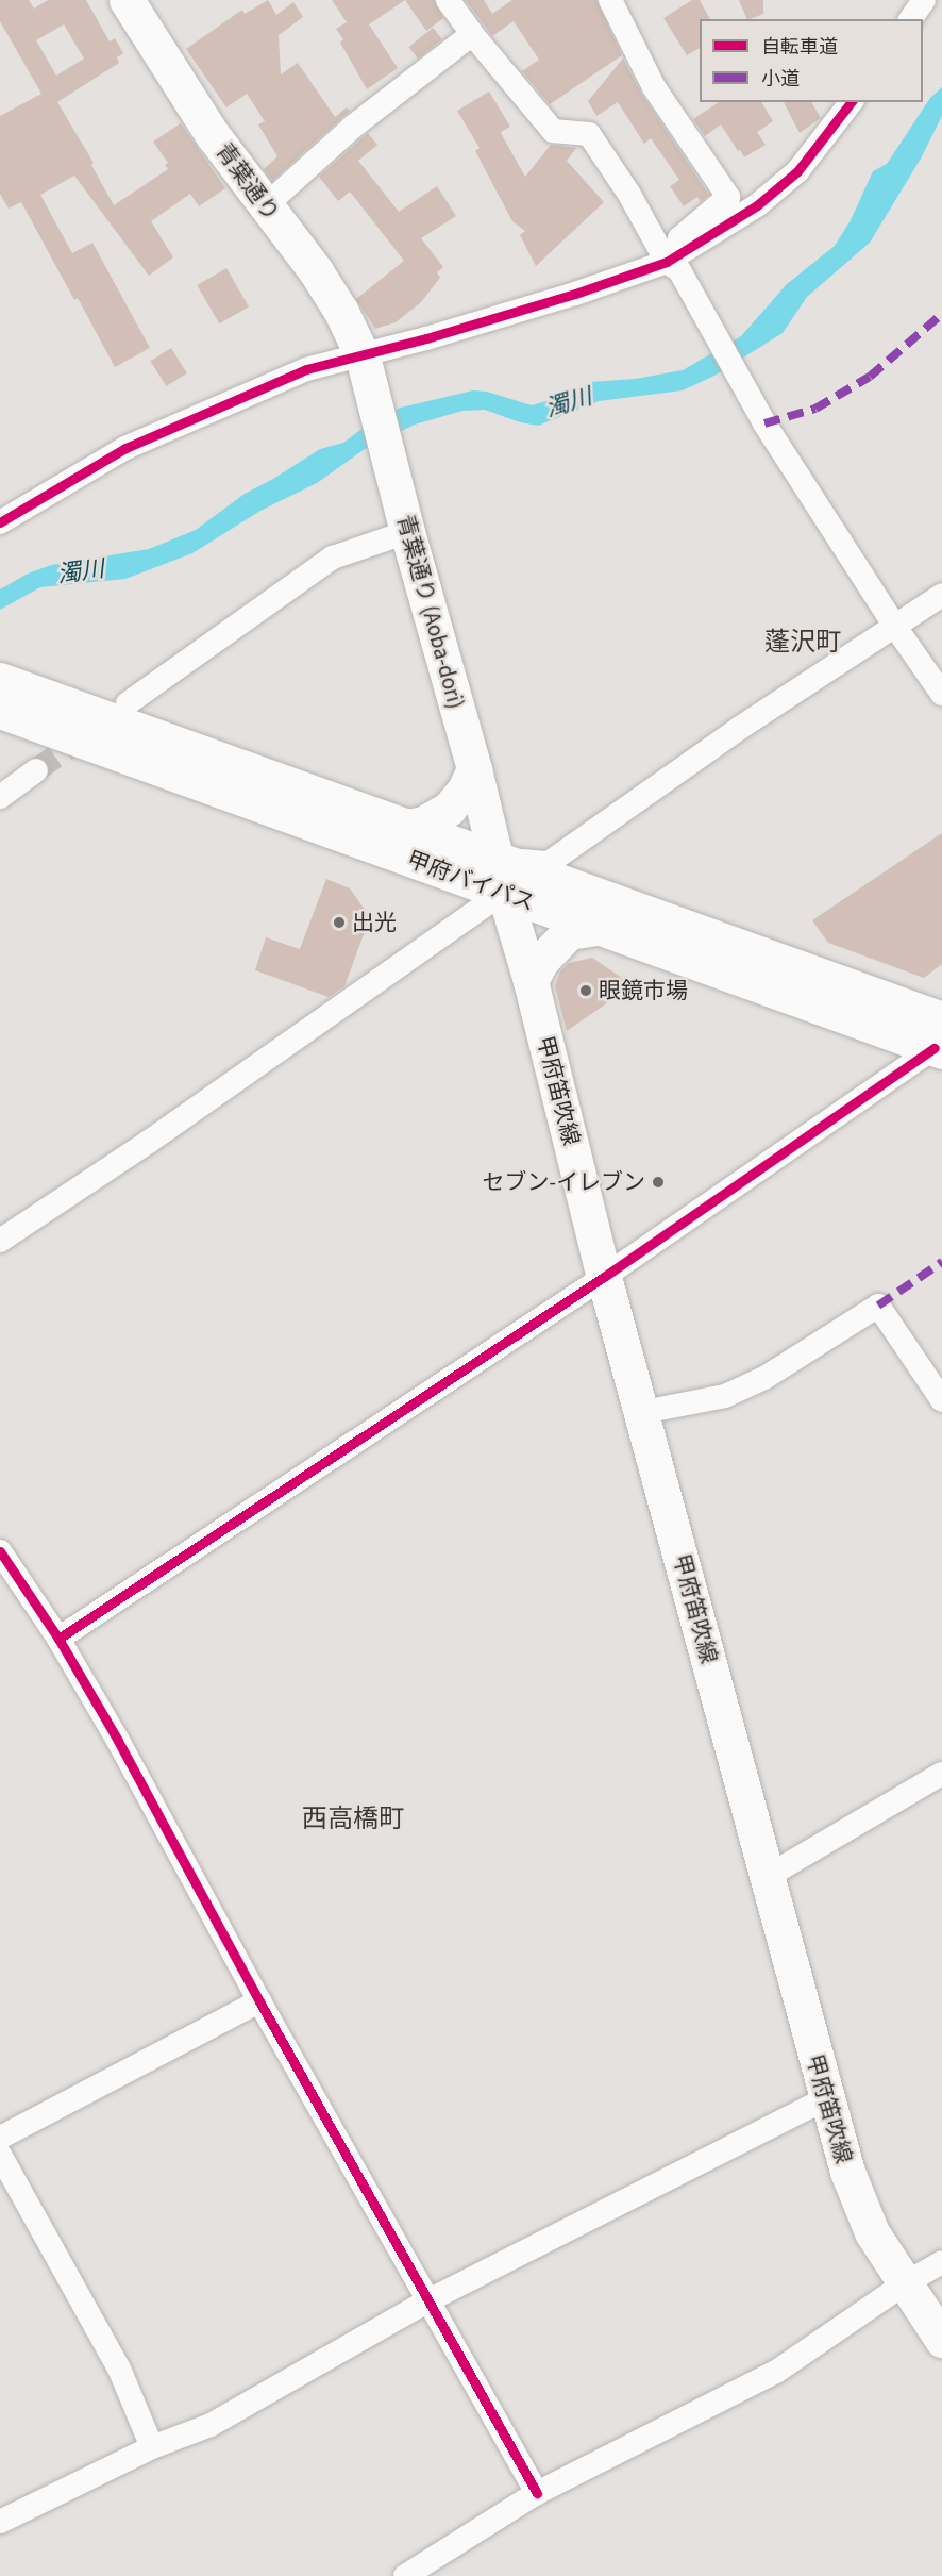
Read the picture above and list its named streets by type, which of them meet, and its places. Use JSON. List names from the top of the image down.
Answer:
{
  "streets": {
    "main road": [
      "青葉通り",
      "青葉通り (Aoba-dori)",
      "甲府バイパス",
      "甲府笛吹線"
    ]
  },
  "crossings": [
    ["青葉通り", "青葉通り (Aoba-dori)"],
    ["青葉通り (Aoba-dori)", "甲府バイパス"],
    ["青葉通り (Aoba-dori)", "甲府笛吹線"],
    ["甲府バイパス", "甲府笛吹線"]
  ],
  "districts": ["蓬沢町", "西高橋町"],
  "water": ["濁川"],
  "places": ["出光", "眼鏡市場", "セブン-イレブン"],
  "legend": ["自転車道", "小道"]
}
